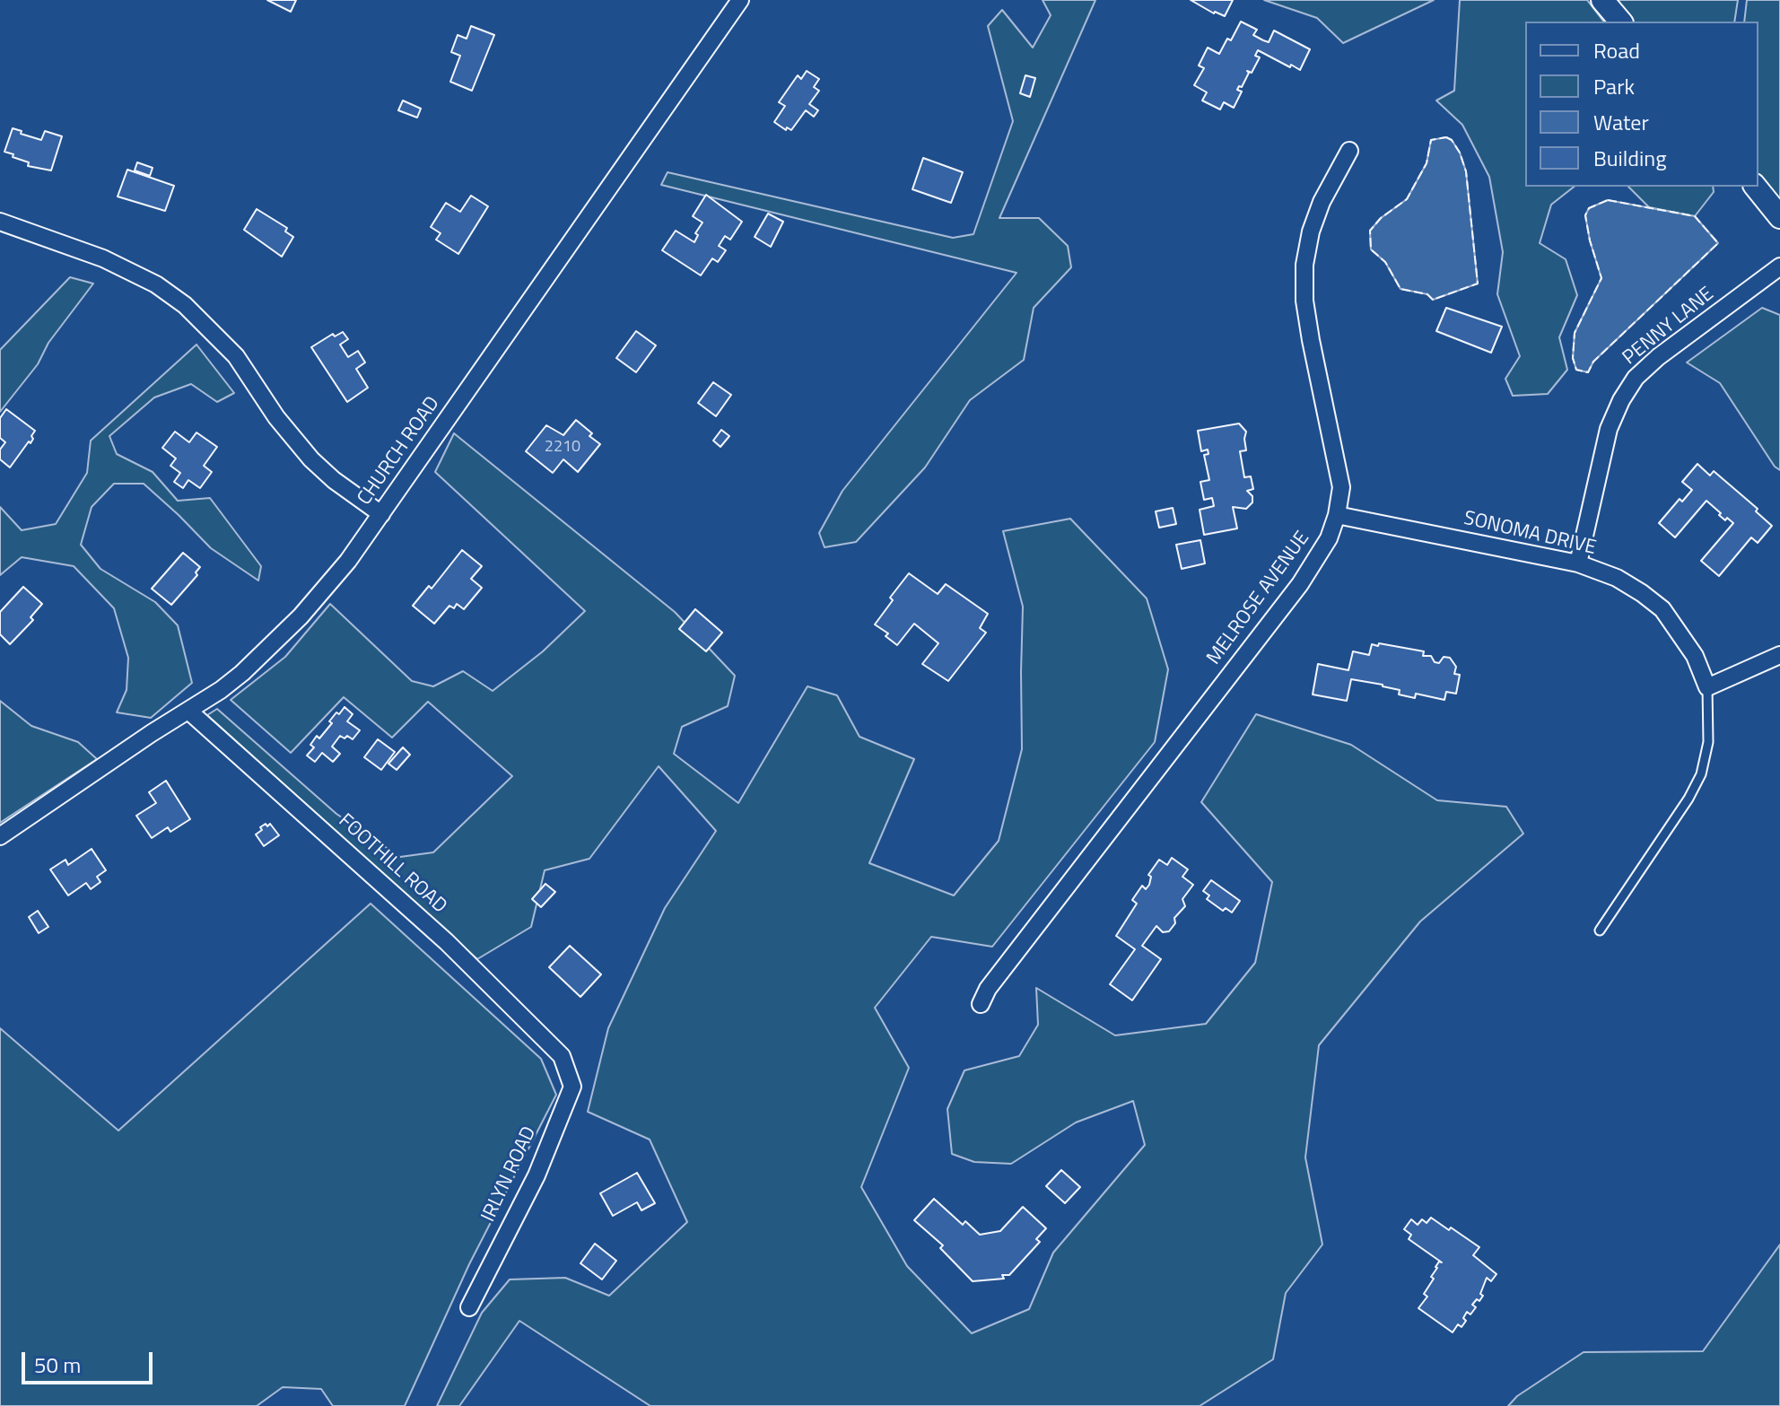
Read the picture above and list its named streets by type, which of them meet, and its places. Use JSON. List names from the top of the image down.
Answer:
{
  "streets": {
    "street": [
      "PENNY LANE",
      "CHURCH ROAD",
      "SONOMA DRIVE",
      "MELROSE AVENUE",
      "FOOTHILL ROAD",
      "IRLYN ROAD"
    ]
  },
  "crossings": [
    ["PENNY LANE", "SONOMA DRIVE"],
    ["CHURCH ROAD", "FOOTHILL ROAD"],
    ["SONOMA DRIVE", "MELROSE AVENUE"],
    ["FOOTHILL ROAD", "IRLYN ROAD"]
  ],
  "house_numbers": ["2210"],
  "legend": [
    "Road",
    "Park",
    "Water",
    "Building"
  ],
  "scale_bar": "50 m"
}
